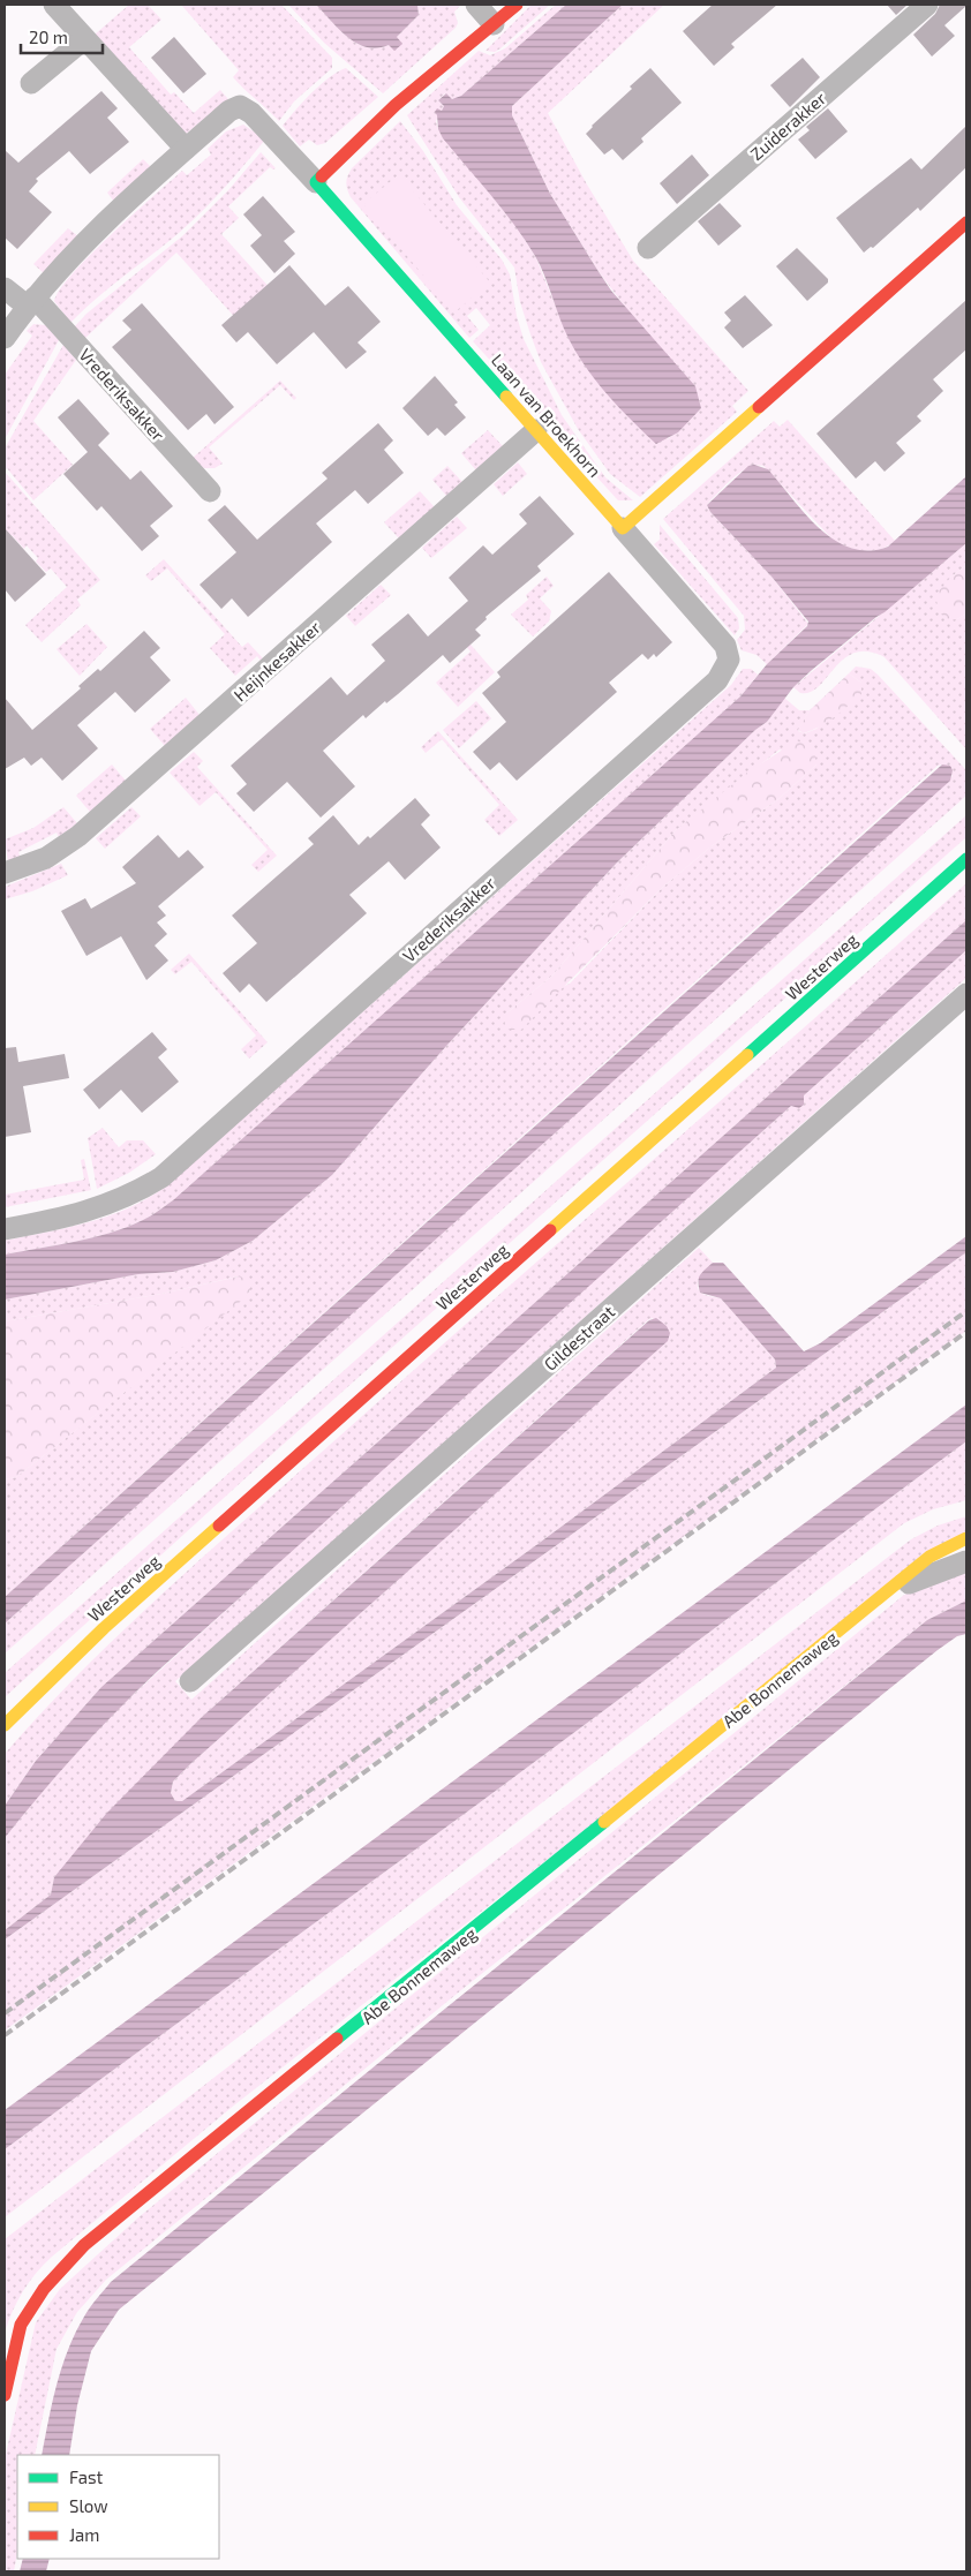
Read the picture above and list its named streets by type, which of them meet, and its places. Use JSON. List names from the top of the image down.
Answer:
{
  "streets": {
    "street": [
      "Zuiderakker",
      "Vrederiksakker",
      "Laan van Broekhorn",
      "Heijnkesakker",
      "Westerweg",
      "Gildestraat",
      "Abe Bonnemaweg"
    ]
  },
  "crossings": [
    ["Vrederiksakker", "Laan van Broekhorn"],
    ["Laan van Broekhorn", "Heijnkesakker"]
  ],
  "legend": ["Fast", "Slow", "Jam"],
  "scale_bar": "20 m"
}
